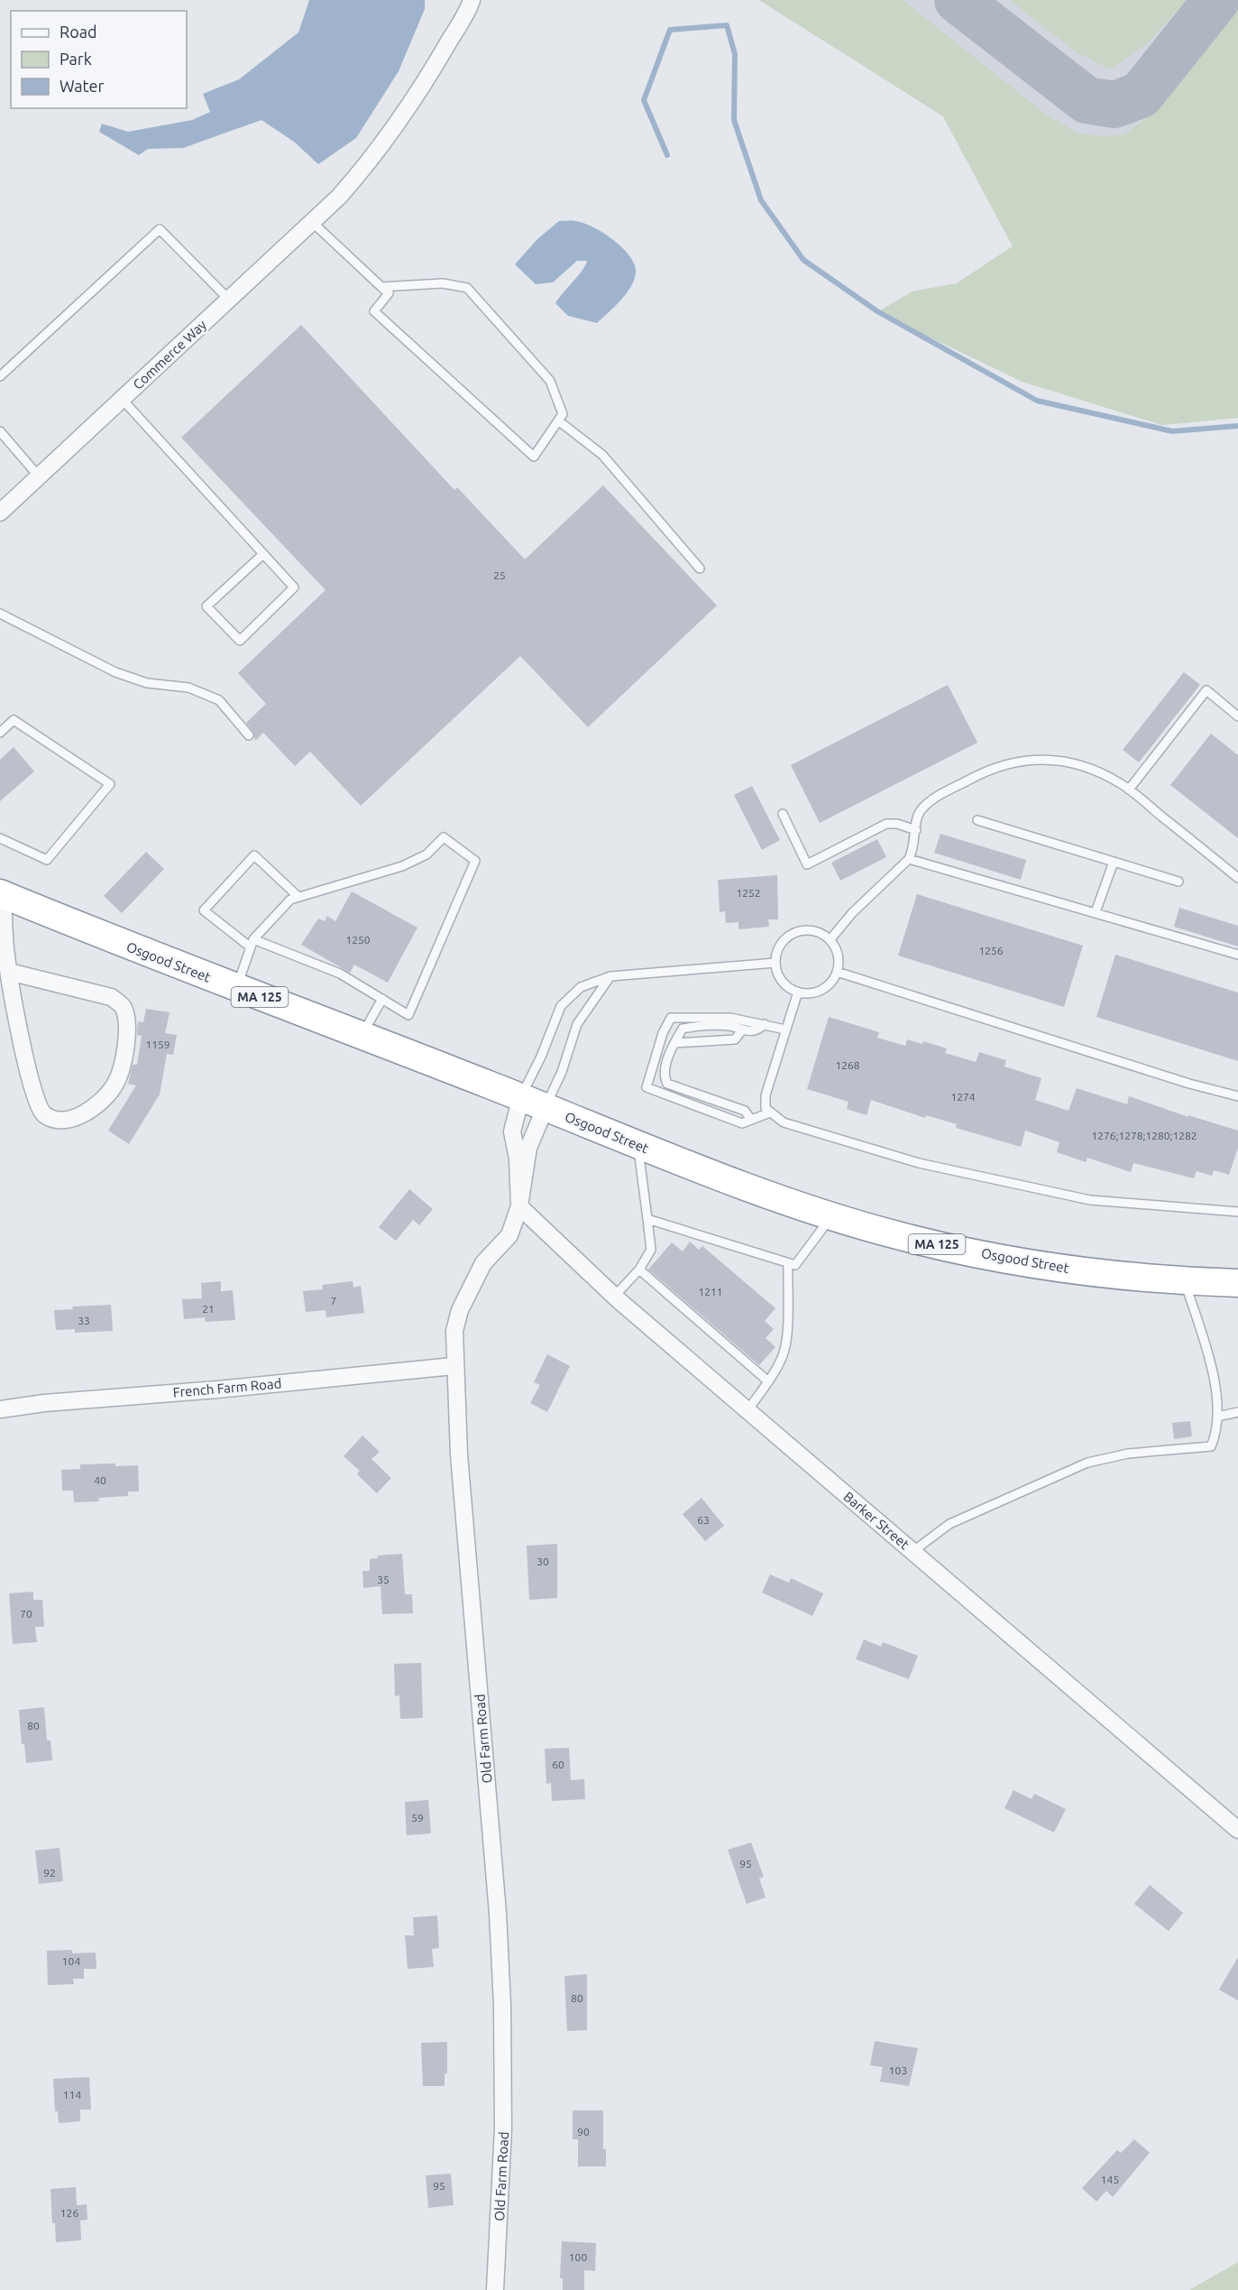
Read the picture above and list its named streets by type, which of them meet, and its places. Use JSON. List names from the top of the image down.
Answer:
{
  "streets": {
    "highway": ["Osgood Street", "MA 125"],
    "street": [
      "Commerce Way",
      "French Farm Road",
      "Barker Street",
      "Old Farm Road"
    ]
  },
  "crossings": [
    ["French Farm Road", "Old Farm Road"],
    ["Barker Street", "Old Farm Road"]
  ],
  "house_numbers": [
    "25",
    "1252",
    "1250",
    "1256",
    "1159",
    "1268",
    "1274",
    "1276;1278;1280;1282",
    "1211",
    "7",
    "21",
    "33",
    "40",
    "63",
    "30",
    "35",
    "70",
    "80",
    "60",
    "59",
    "95",
    "92",
    "104",
    "80",
    "103",
    "114",
    "90",
    "145",
    "95",
    "126",
    "100"
  ],
  "legend": ["Road", "Park", "Water"]
}
